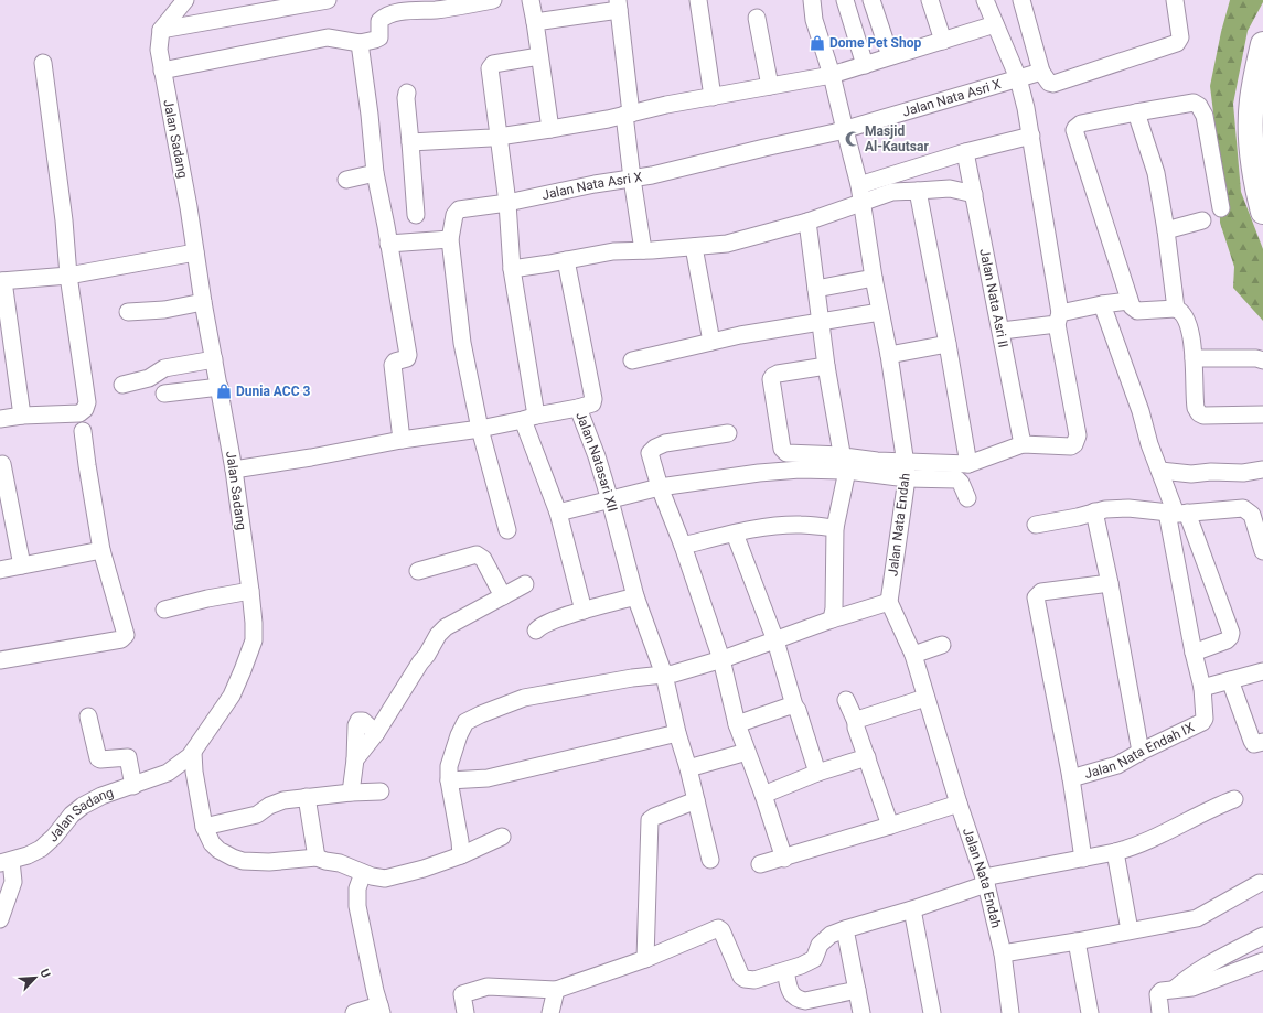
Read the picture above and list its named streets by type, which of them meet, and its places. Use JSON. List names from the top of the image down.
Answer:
{
  "streets": {
    "street": [
      "Jalan Nata Asri X",
      "Jalan Sadang",
      "Jalan Nata Asri II",
      "Jalan Natasari XII",
      "Jalan Nata Endah",
      "Jalan Nata Endah IX"
    ]
  },
  "crossings": [
    ["Jalan Nata Asri X", "Jalan Nata Endah"]
  ],
  "places": {
    "shop": ["Dome Pet Shop", "Dunia ACC 3"],
    "mosque": ["Masjid Al-Kautsar"]
  },
  "north": "top right"
}
